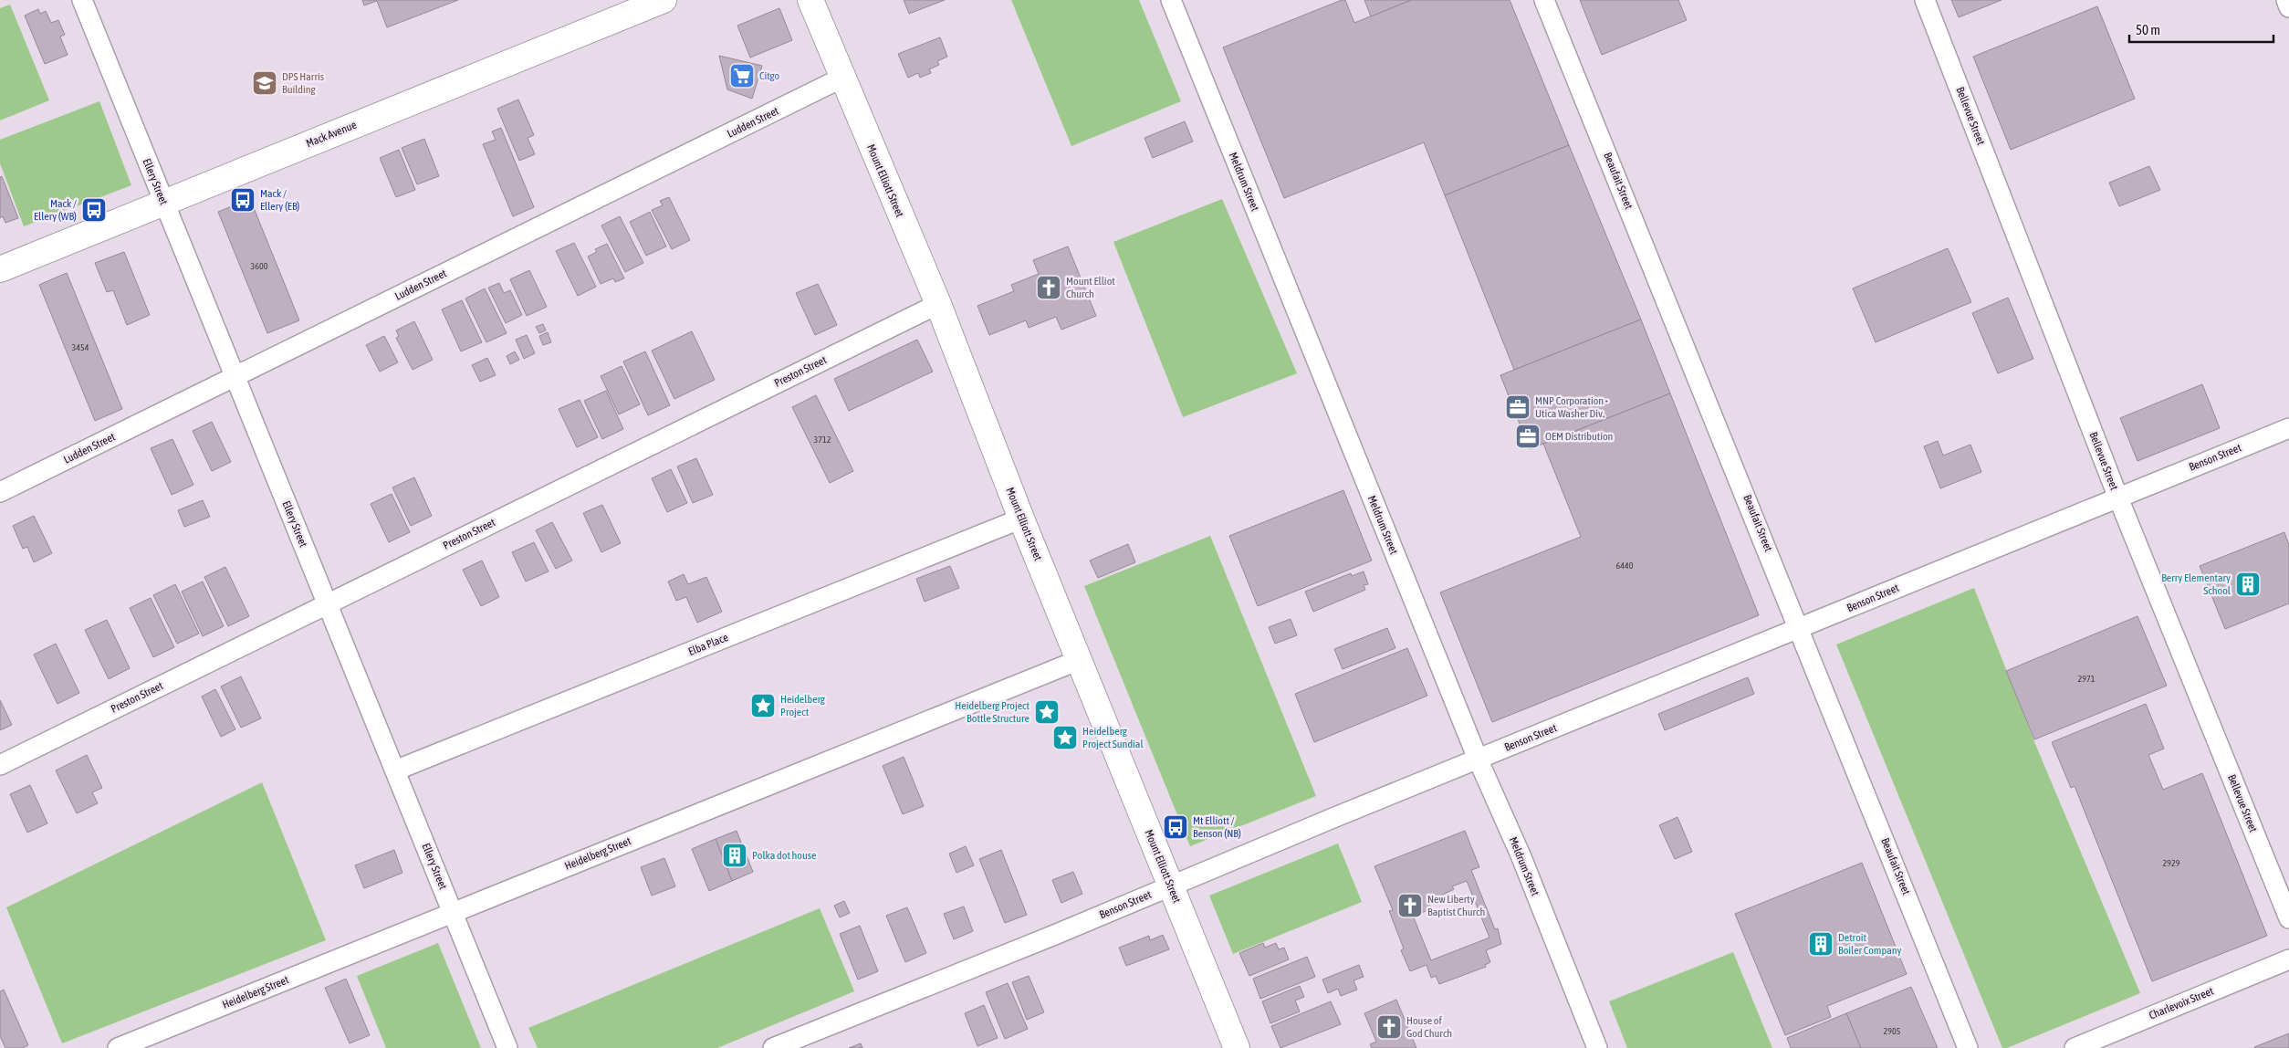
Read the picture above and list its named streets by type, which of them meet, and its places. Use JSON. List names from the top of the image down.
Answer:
{
  "streets": {
    "main road": ["Mack Avenue", "Mount Elliott Street"],
    "street": [
      "Bellevue Street",
      "Ludden Street",
      "Beaufait Street",
      "Ellery Street",
      "Meldrum Street",
      "Preston Street",
      "Benson Street",
      "Elba Place",
      "Heidelberg Street",
      "Charlevoix Street"
    ]
  },
  "crossings": [
    ["Bellevue Street", "Benson Street"],
    ["Ludden Street", "Mount Elliott Street"],
    ["Ludden Street", "Ellery Street"],
    ["Mack Avenue", "Ellery Street"],
    ["Mount Elliott Street", "Preston Street"],
    ["Mount Elliott Street", "Benson Street"],
    ["Mount Elliott Street", "Elba Place"],
    ["Mount Elliott Street", "Heidelberg Street"],
    ["Beaufait Street", "Benson Street"],
    ["Ellery Street", "Preston Street"],
    ["Ellery Street", "Elba Place"],
    ["Ellery Street", "Heidelberg Street"],
    ["Meldrum Street", "Benson Street"]
  ],
  "places": {
    "supermarket": ["Citgo"],
    "school or university": ["DPS Harris Building"],
    "bus stop": ["Mack / Ellery (EB)", "Mack / Ellery (WB)", "Mt Elliott / Benson (NB)"],
    "church": ["Mount Elliot Church", "New Liberty Baptist Church", "House of God Church"],
    "office": ["MNP Corporation - Utica Washer Div.", "OEM Distribution"],
    "building": ["Berry Elementary School", "Polka dot house", "Detroit Boiler Company"],
    "place": ["Heidelberg Project", "Heidelberg Project Bottle Structure", "Heidelberg Project Sundial"]
  },
  "house_numbers": [
    "3600",
    "3454",
    "3712",
    "6440",
    "2971",
    "2929",
    "2905"
  ],
  "scale_bar": "50 m"
}
